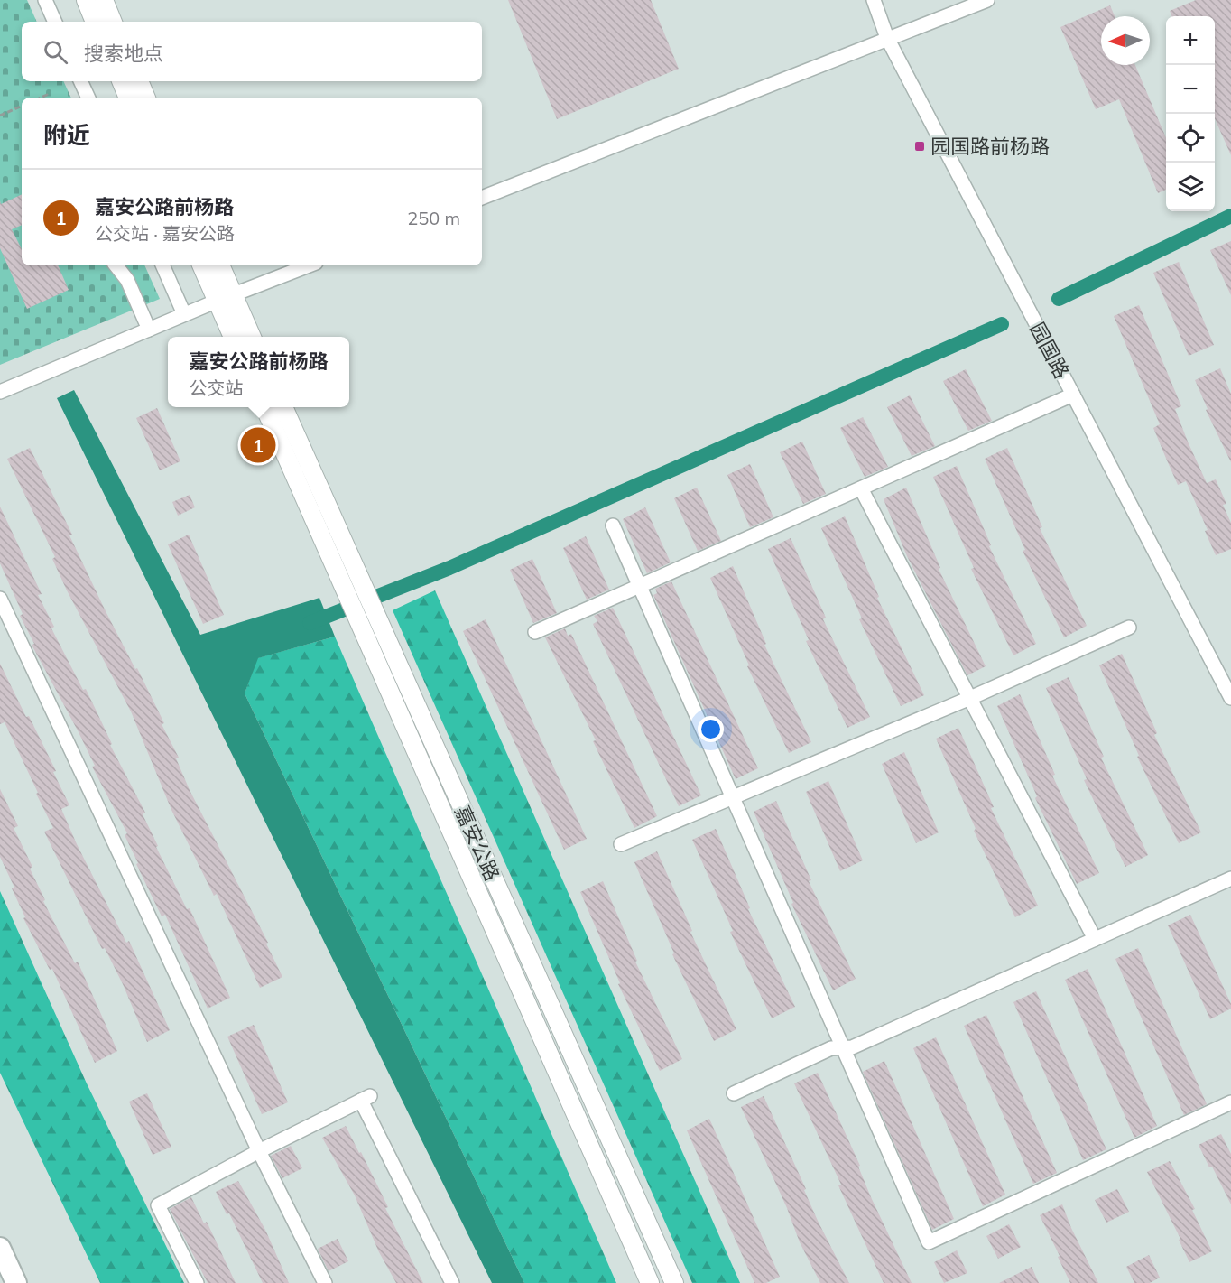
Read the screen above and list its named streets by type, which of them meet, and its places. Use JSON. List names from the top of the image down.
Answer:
{
  "streets": {
    "main road": ["嘉安公路"],
    "street": ["园国路"]
  },
  "places": {
    "transit": ["园国路前杨路"]
  },
  "north": "left",
  "page": {
    "map_buttons": ["+", "−"],
    "search": "搜索地点",
    "heading": "附近",
    "list": [
      {
        "mark": "1",
        "name": "嘉安公路前杨路",
        "note": "公交站 · 嘉安公路",
        "value": "250 m"
      }
    ],
    "popup": ["嘉安公路前杨路", "公交站"],
    "pins": "1"
  }
}
